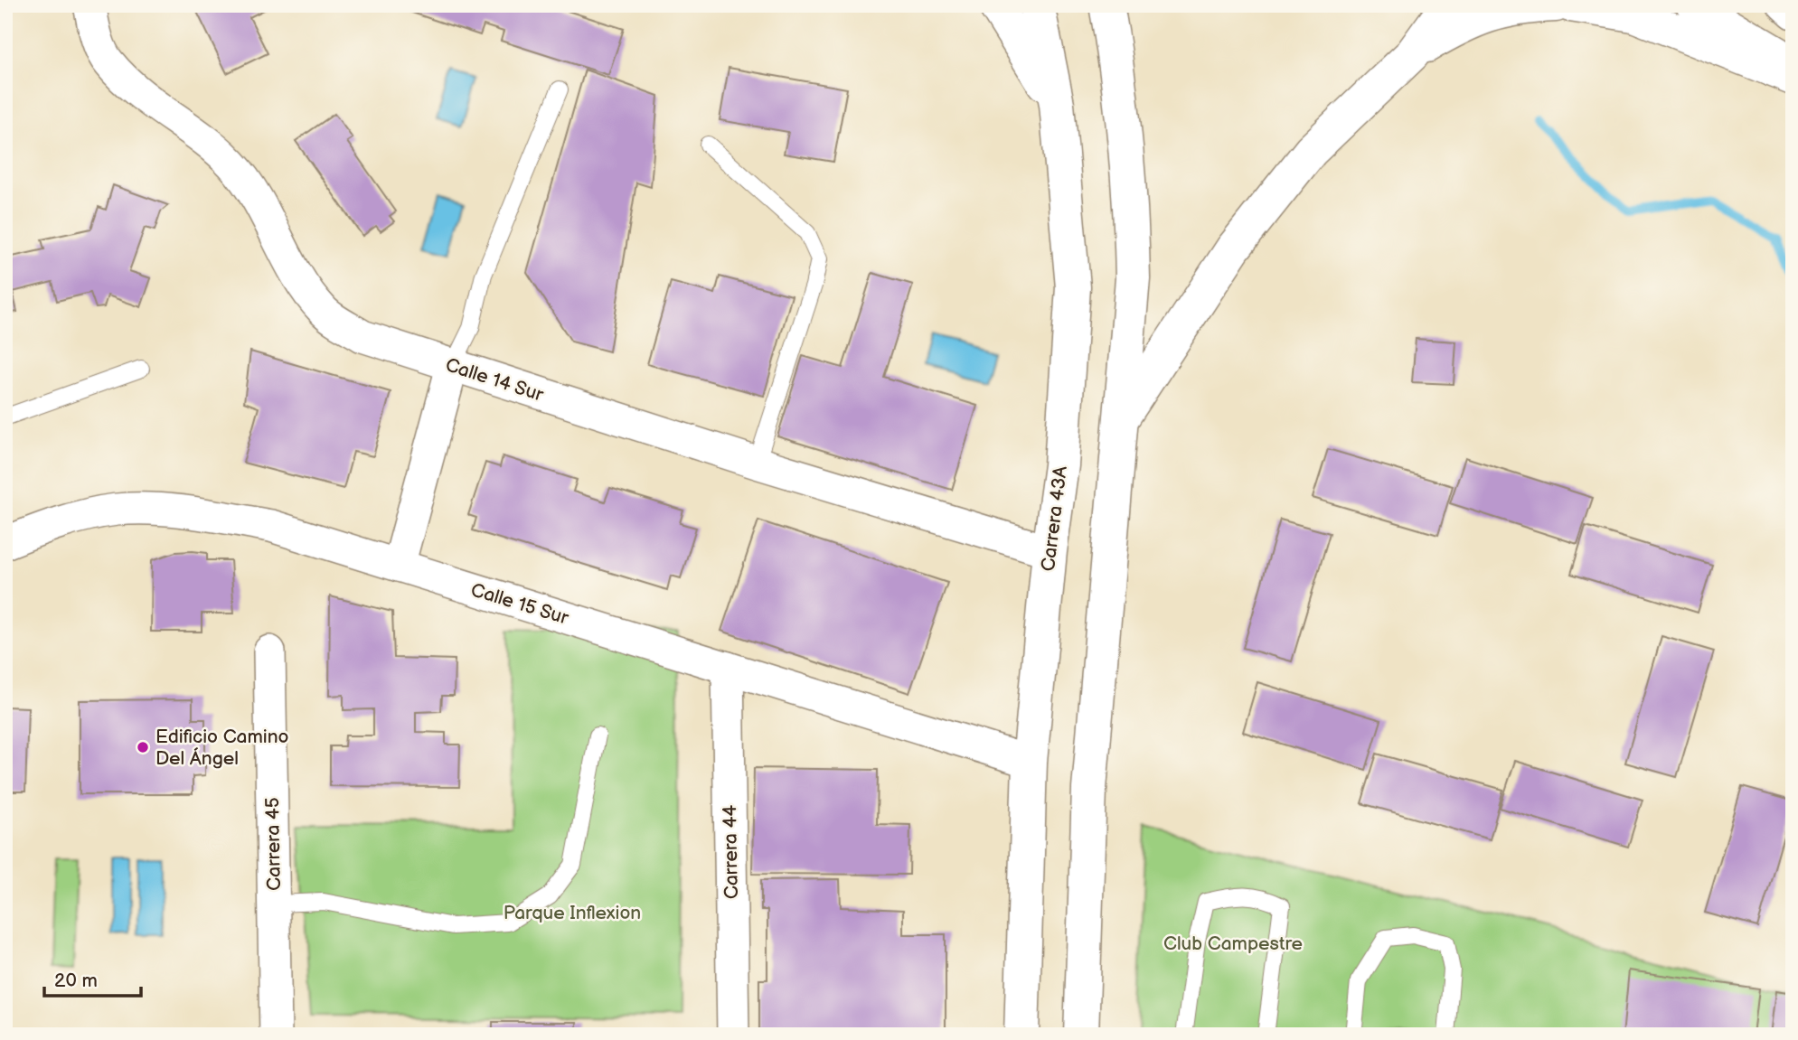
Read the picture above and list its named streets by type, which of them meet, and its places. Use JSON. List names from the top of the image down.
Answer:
{
  "streets": {
    "main road": ["Carrera 43A"],
    "street": [
      "Calle 14 Sur",
      "Calle 15 Sur",
      "Carrera 45",
      "Carrera 44"
    ]
  },
  "crossings": [
    ["Calle 14 Sur", "Carrera 43A"],
    ["Carrera 43A", "Calle 15 Sur"],
    ["Calle 15 Sur", "Carrera 44"]
  ],
  "parks": ["Parque Inflexion", "Club Campestre"],
  "places": ["Edificio Camino Del Ángel"],
  "scale_bar": "20 m"
}
